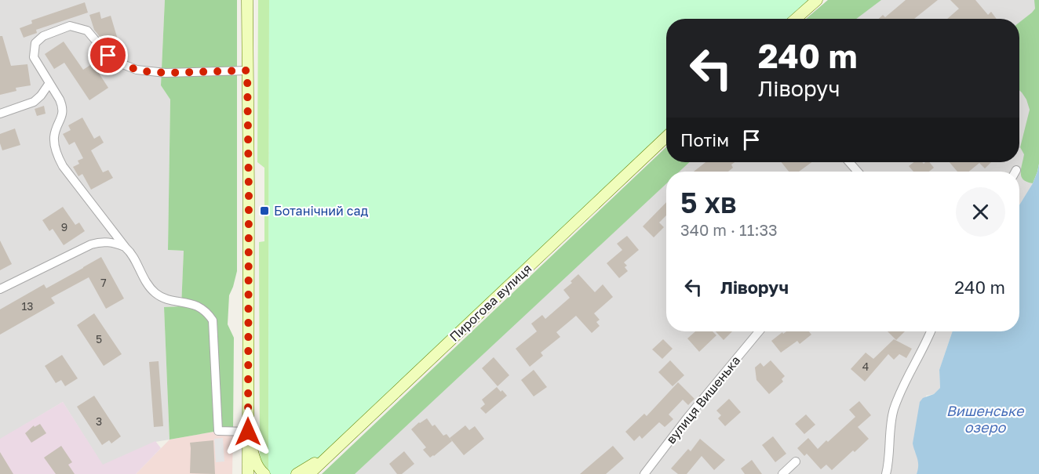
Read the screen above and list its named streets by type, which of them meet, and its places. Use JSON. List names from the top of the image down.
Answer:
{
  "streets": {
    "main road": ["Пирогова вулиця"],
    "street": ["вулиця Вишенька"]
  },
  "water": ["Вишенське озеро"],
  "places": {
    "transit": ["Ботанічний сад"]
  },
  "house_numbers": [
    "9",
    "7",
    "13",
    "5",
    "4",
    "3"
  ],
  "page": {
    "turn": ["240 m", "Ліворуч"],
    "then": "Потім",
    "heading": ["5 хв", "340 m · 11:33"],
    "list": [
      {
        "name": "Ліворуч",
        "value": "240 m"
      }
    ]
  }
}
